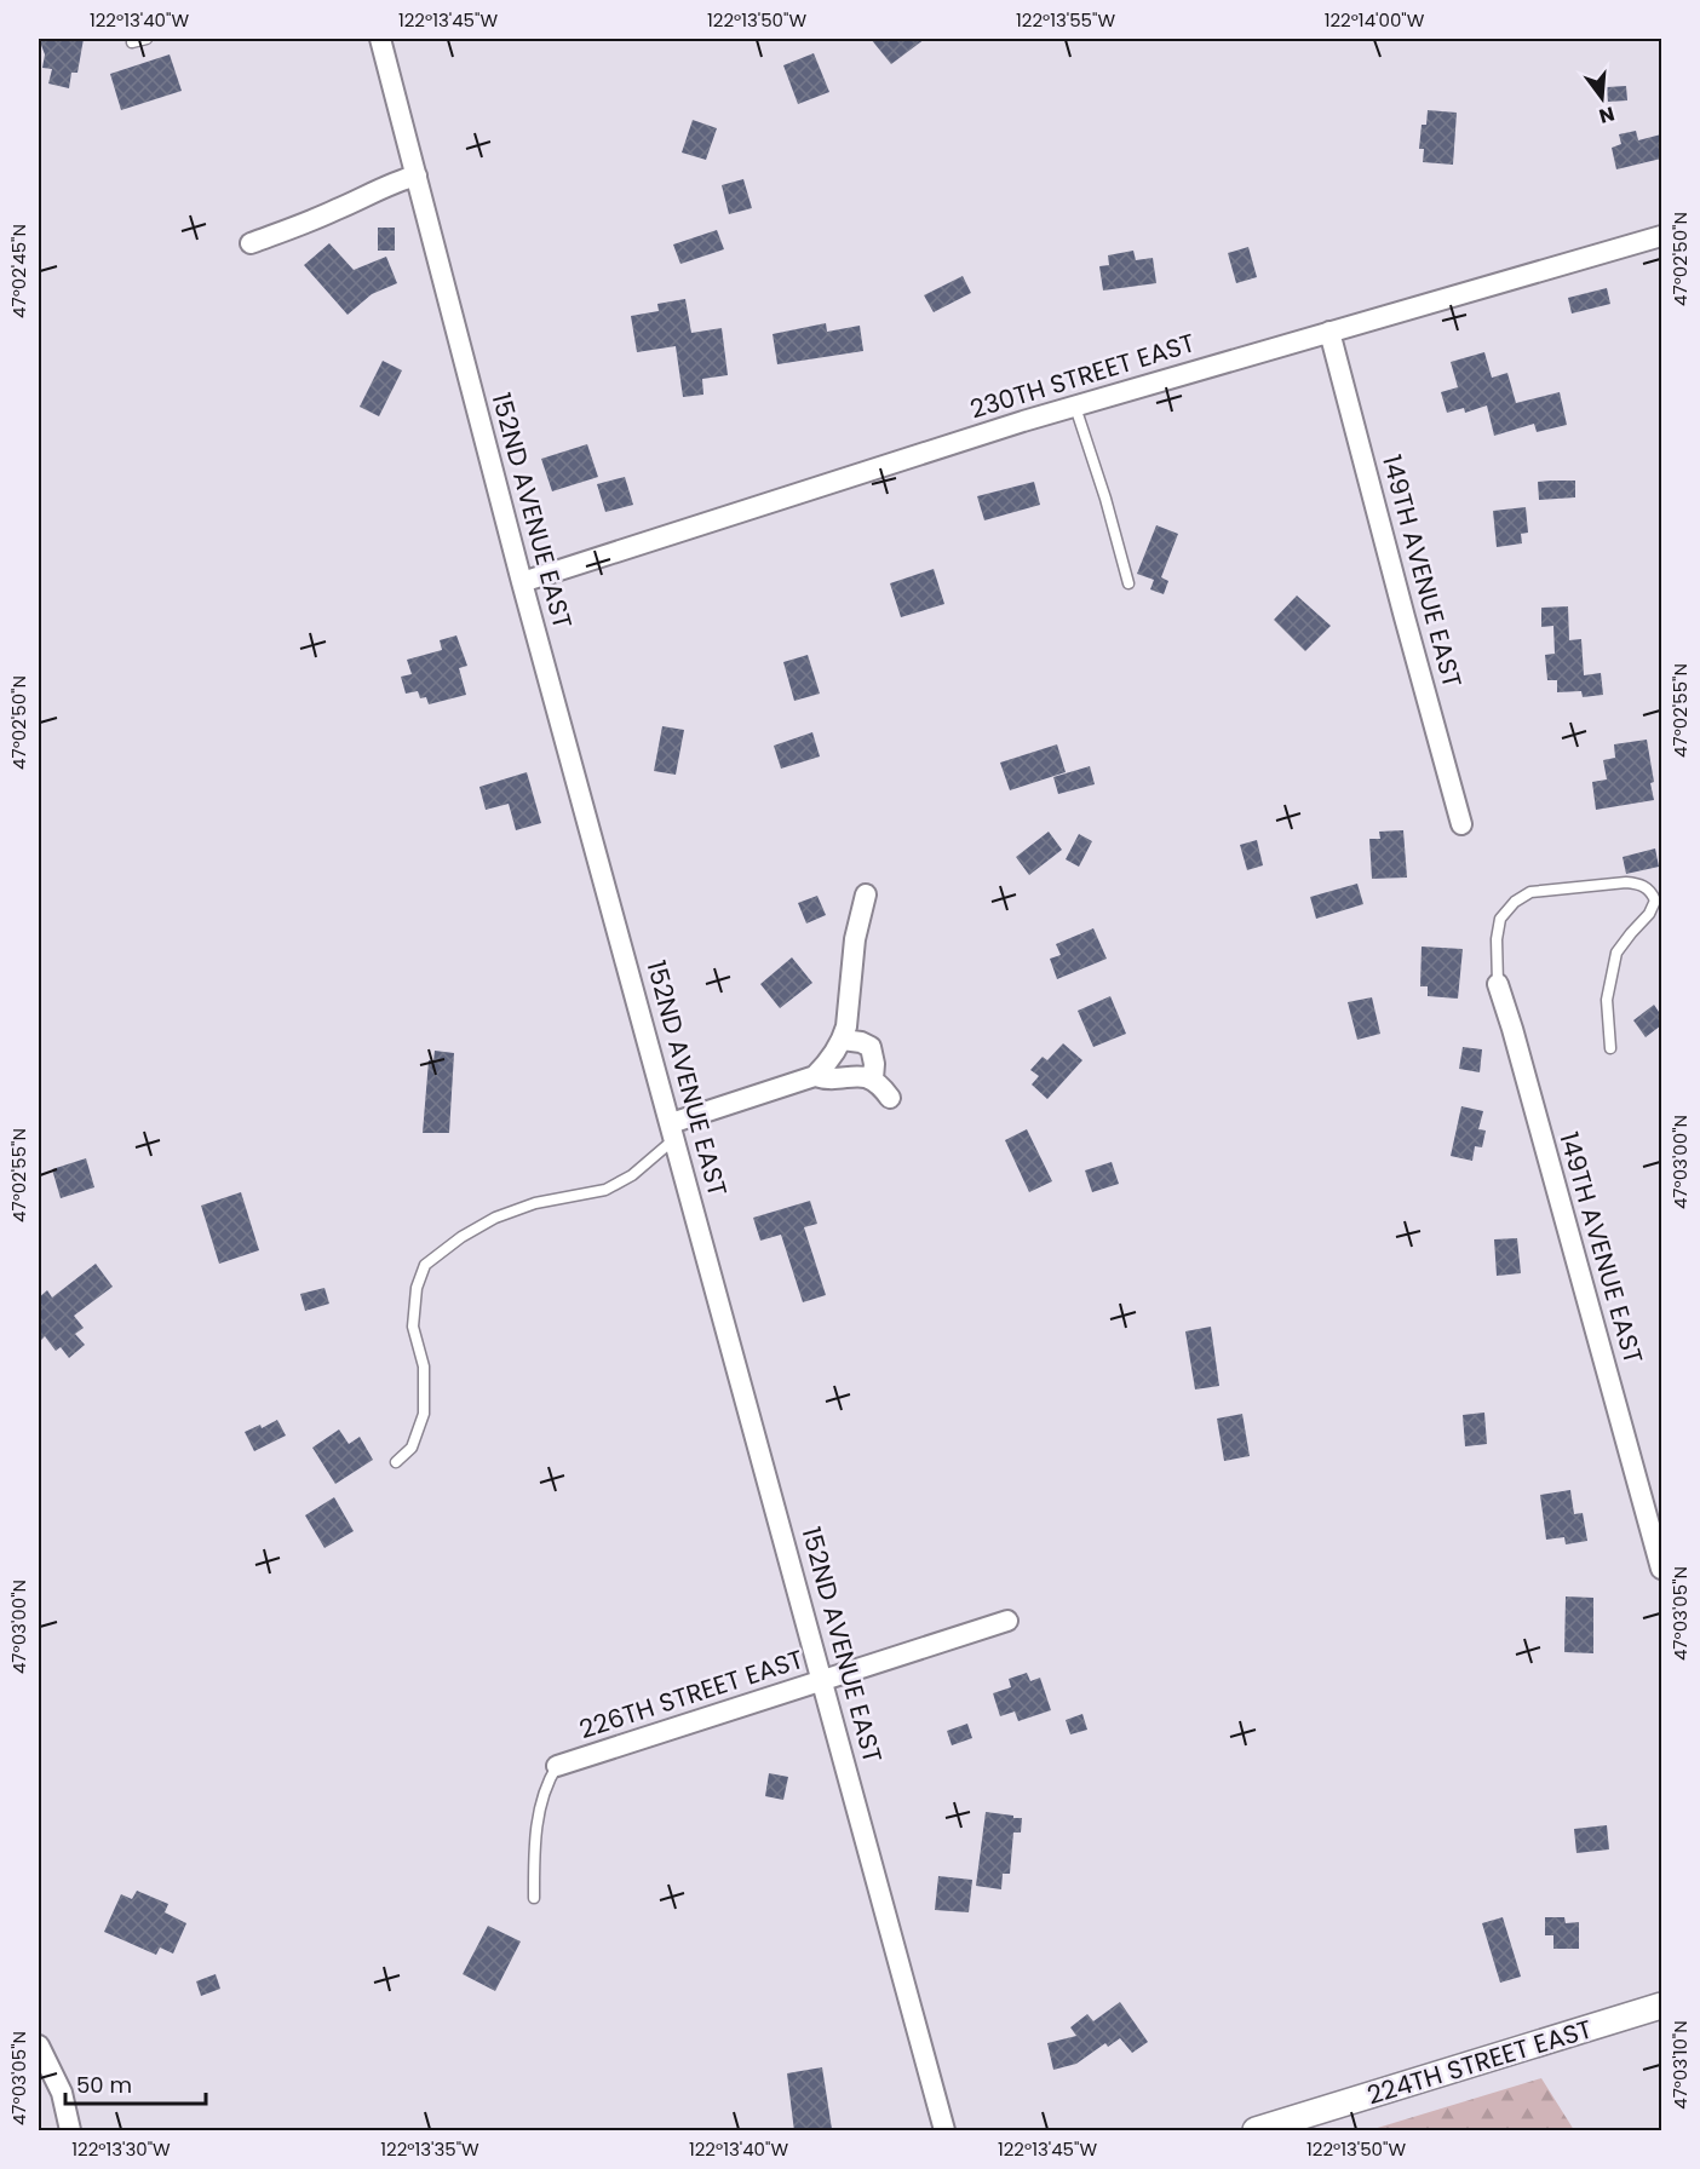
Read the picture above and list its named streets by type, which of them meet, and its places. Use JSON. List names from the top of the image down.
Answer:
{
  "streets": {
    "street": [
      "230TH STREET EAST",
      "152ND AVENUE EAST",
      "149TH AVENUE EAST",
      "226TH STREET EAST",
      "224TH STREET EAST"
    ]
  },
  "crossings": [
    ["230TH STREET EAST", "152ND AVENUE EAST"],
    ["230TH STREET EAST", "149TH AVENUE EAST"],
    ["152ND AVENUE EAST", "226TH STREET EAST"]
  ],
  "scale_bar": "50 m",
  "north": "bottom",
  "coordinates": [
    "122°13'40\"W",
    "122°13'45\"W",
    "122°13'50\"W",
    "122°13'55\"W",
    "122°14'00\"W",
    "47°02'50\"N",
    "47°02'45\"N",
    "47°02'55\"N",
    "47°03'00\"N",
    "47°03'05\"N",
    "47°03'10\"N",
    "122°13'30\"W",
    "122°13'35\"W"
  ]
}
